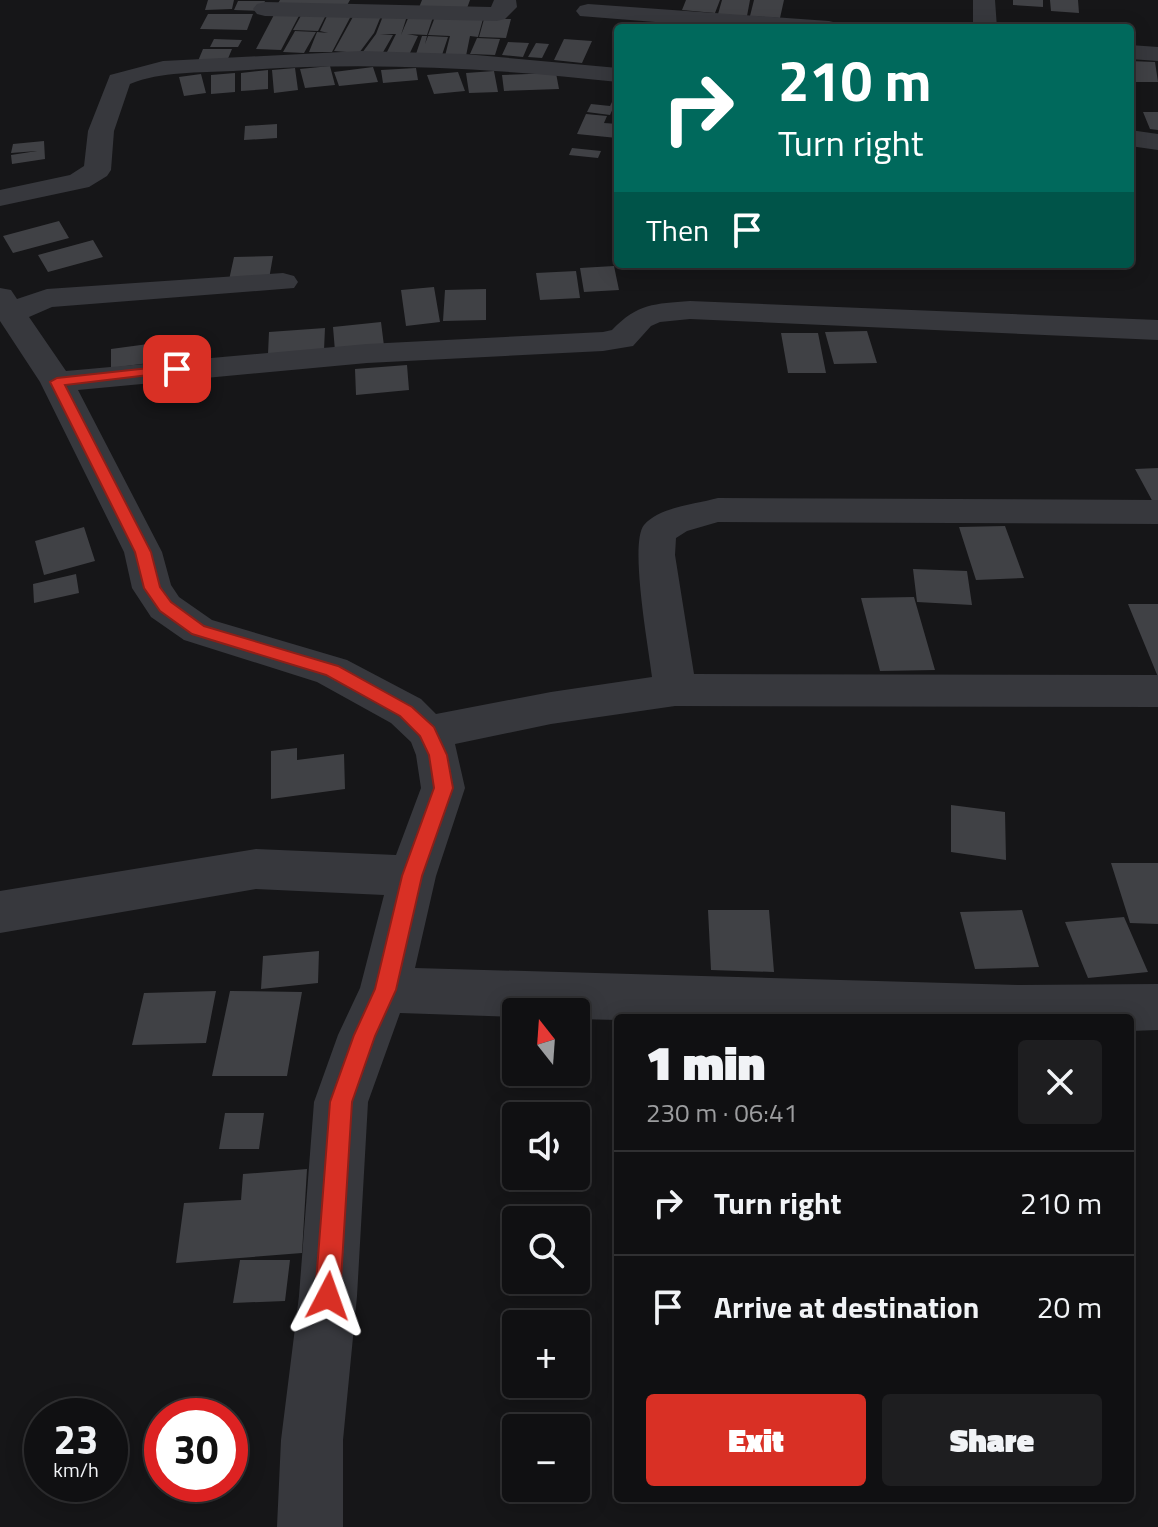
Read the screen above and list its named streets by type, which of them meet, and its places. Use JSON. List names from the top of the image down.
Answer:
{
  "north": "top",
  "page": {
    "turn": ["210 m", "Turn right"],
    "then": "Then",
    "map_buttons": ["+", "−"],
    "heading": ["1 min", "230 m · 06:41"],
    "list": [
      {
        "name": "Turn right",
        "value": "210 m"
      },
      {
        "name": "Arrive at destination",
        "value": "20 m"
      }
    ],
    "buttons": ["Exit", "Share"],
    "speed": "23 km/h",
    "limit": "30"
  }
}
